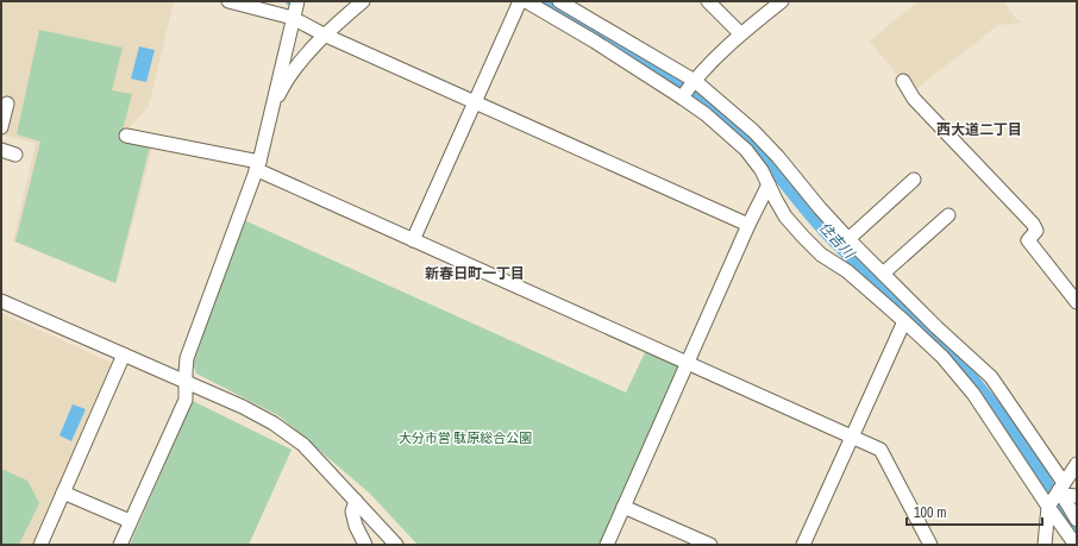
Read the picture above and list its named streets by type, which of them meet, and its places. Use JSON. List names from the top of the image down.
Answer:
{
  "districts": ["西大道二丁目", "新春日町一丁目"],
  "water": ["住吉川"],
  "parks": ["大分市営 駄原総合公園"],
  "scale_bar": "100 m"
}
